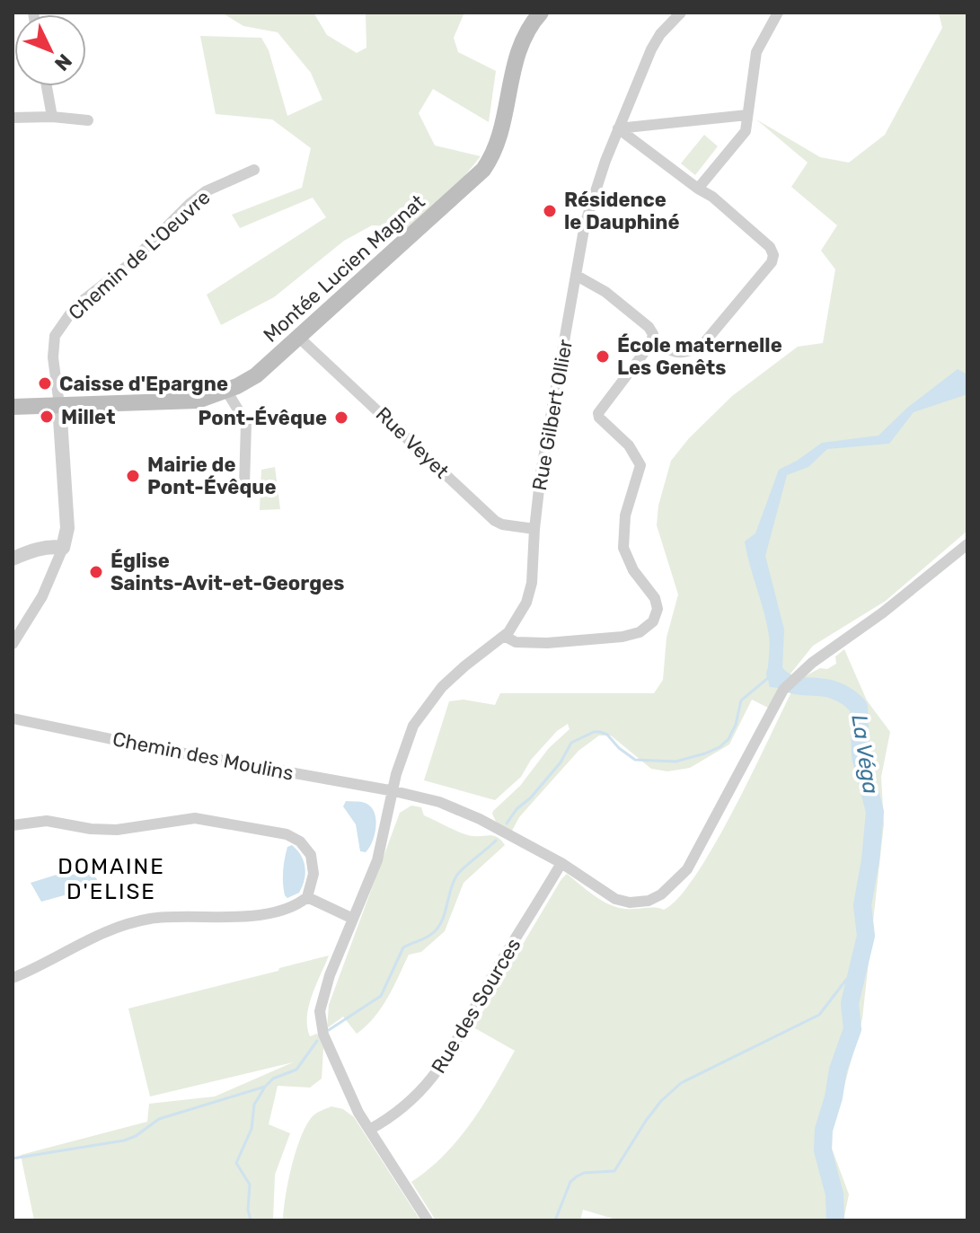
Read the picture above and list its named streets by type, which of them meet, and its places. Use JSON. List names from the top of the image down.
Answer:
{
  "streets": {
    "main road": ["Montée Lucien Magnat"],
    "street": [
      "Chemin de L'Oeuvre",
      "Rue Gilbert Ollier",
      "Rue Veyet",
      "Chemin des Moulins",
      "Rue des Sources"
    ]
  },
  "crossings": [
    ["Chemin de L'Oeuvre", "Montée Lucien Magnat"],
    ["Montée Lucien Magnat", "Rue Veyet"],
    ["Rue Gilbert Ollier", "Rue Veyet"],
    ["Rue Gilbert Ollier", "Chemin des Moulins"],
    ["Rue Gilbert Ollier", "Rue des Sources"],
    ["Chemin des Moulins", "Rue des Sources"]
  ],
  "districts": ["DOMAINE D'ELISE"],
  "water": ["La Véga"],
  "places": [
    "Résidence le Dauphiné",
    "École maternelle Les Genêts",
    "Caisse d'Epargne",
    "Millet",
    "Pont-Évêque",
    "Mairie de Pont-Évêque",
    "Église Saints-Avit-et-Georges"
  ],
  "north": "bottom right"
}
